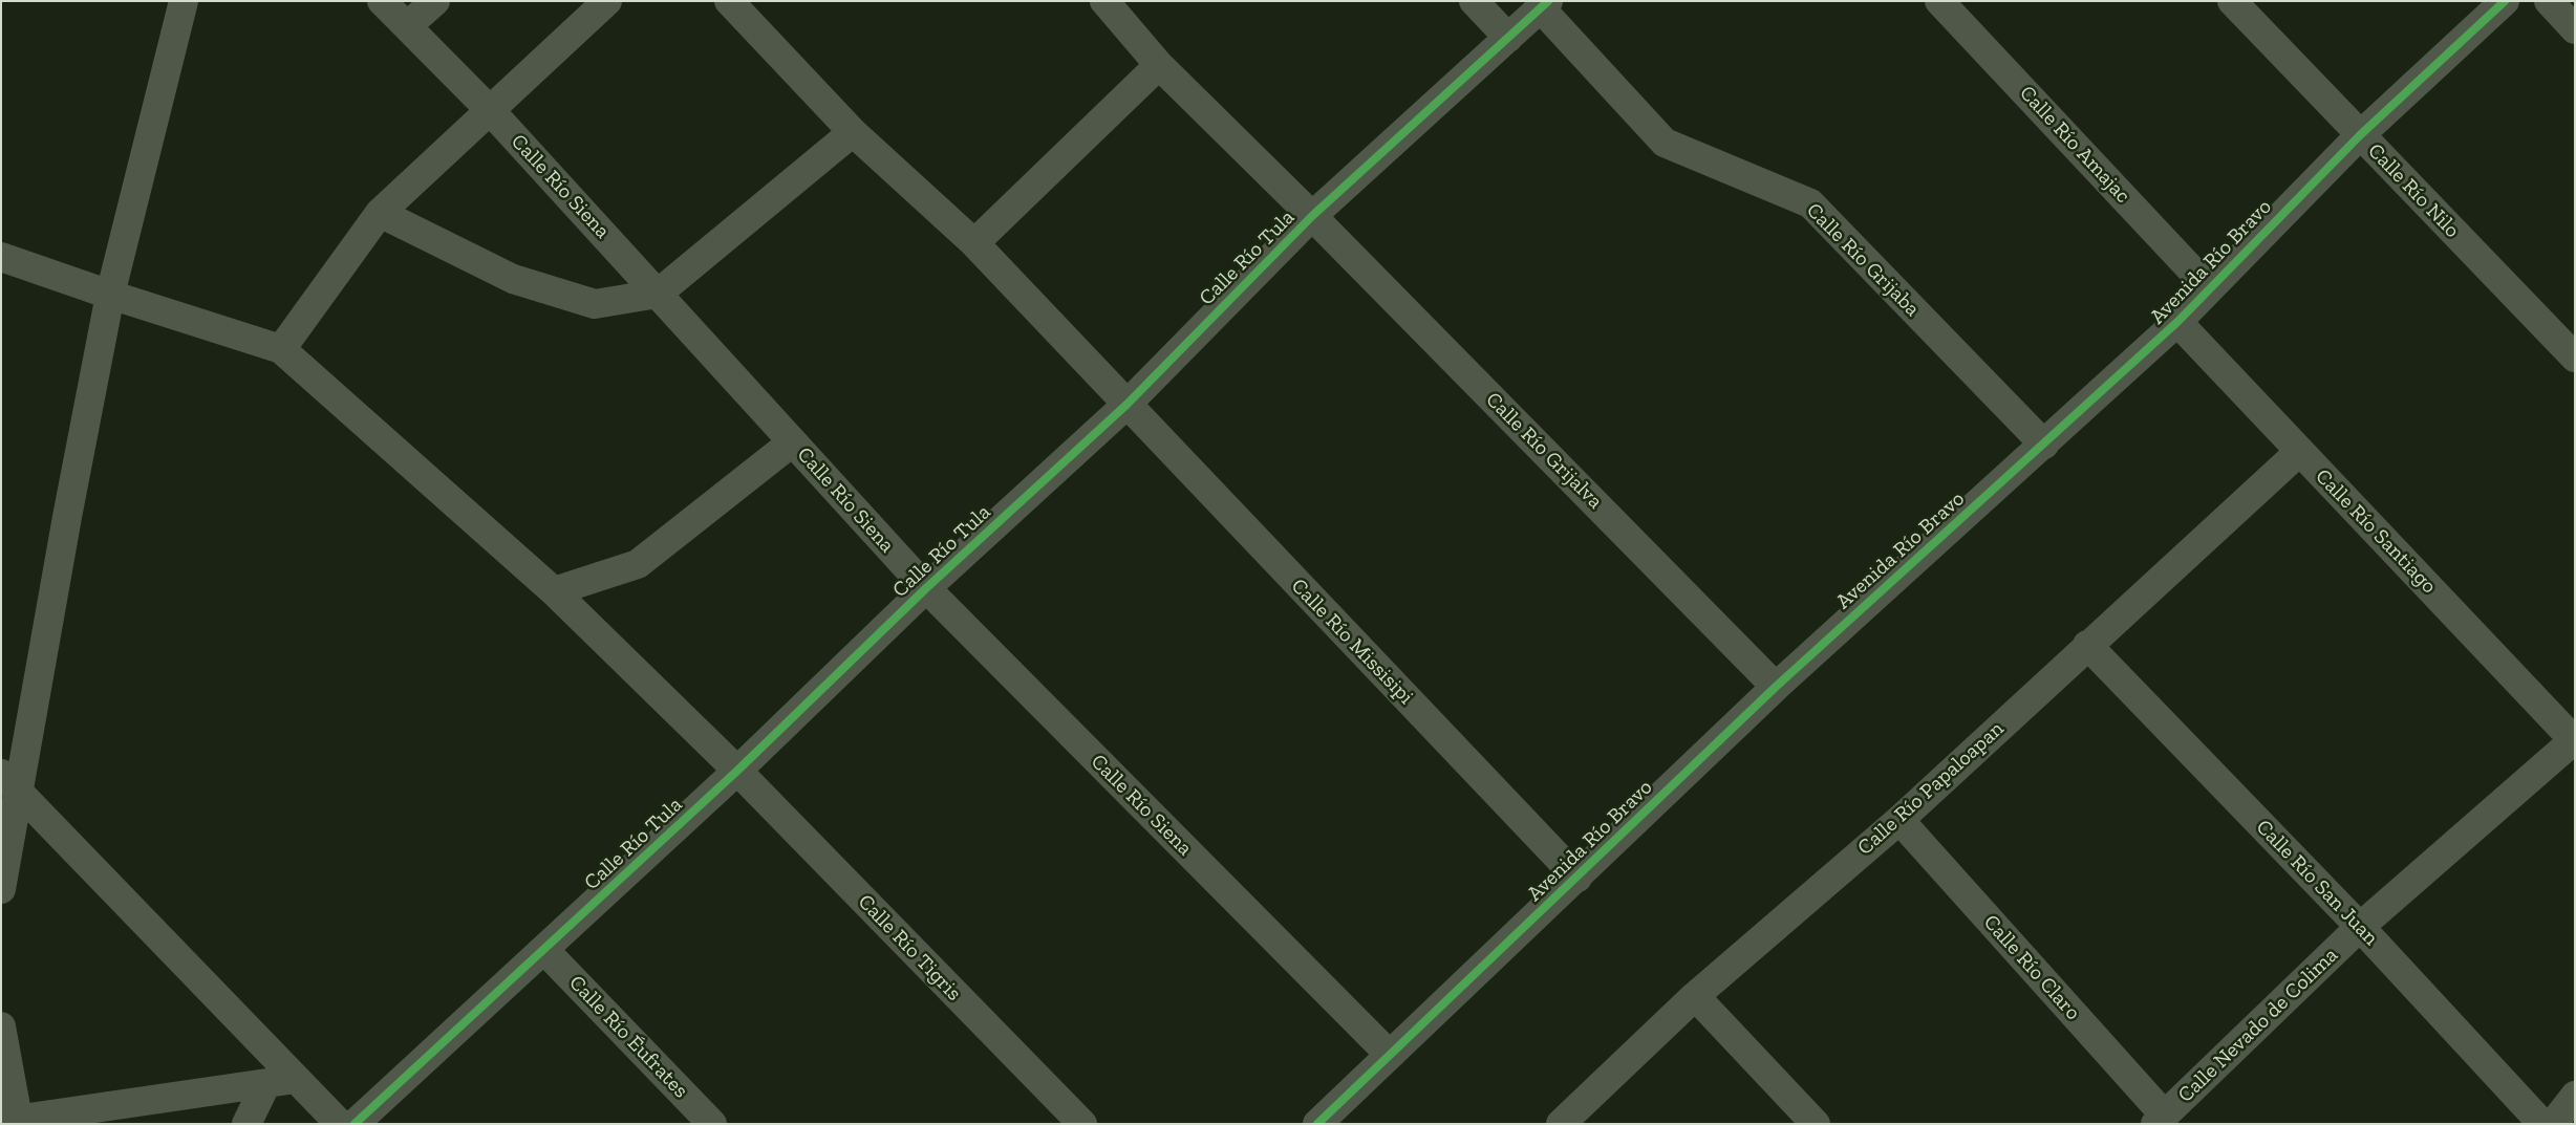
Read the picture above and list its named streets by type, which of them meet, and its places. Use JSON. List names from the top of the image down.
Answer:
{
  "streets": {
    "street": [
      "Calle Río Amajac",
      "Calle Río Siena",
      "Calle Río Nilo",
      "Calle Río Tula",
      "Calle Río Grijaba",
      "Avenida Río Bravo",
      "Calle Río Grijalva",
      "Calle Río Santiago",
      "Calle Río Missisipi",
      "Calle Río Papaloapan",
      "Calle Río San Juan",
      "Calle Río Tigris",
      "Calle Río Claro",
      "Calle Nevado de Colima",
      "Calle Río Éufrates"
    ]
  },
  "crossings": [
    ["Calle Río Amajac", "Avenida Río Bravo"],
    ["Calle Río Siena", "Calle Río Tula"],
    ["Calle Río Siena", "Avenida Río Bravo"],
    ["Calle Río Nilo", "Avenida Río Bravo"],
    ["Calle Río Tula", "Calle Río Grijaba"],
    ["Calle Río Tula", "Calle Río Grijalva"],
    ["Calle Río Tula", "Calle Río Missisipi"],
    ["Calle Río Tula", "Calle Río Tigris"],
    ["Calle Río Tula", "Calle Río Éufrates"],
    ["Calle Río Grijaba", "Avenida Río Bravo"],
    ["Avenida Río Bravo", "Calle Río Grijalva"],
    ["Avenida Río Bravo", "Calle Río Santiago"],
    ["Avenida Río Bravo", "Calle Río Missisipi"],
    ["Calle Río Santiago", "Calle Río Papaloapan"],
    ["Calle Río Santiago", "Calle Nevado de Colima"],
    ["Calle Río Papaloapan", "Calle Río San Juan"],
    ["Calle Río Papaloapan", "Calle Río Claro"],
    ["Calle Río San Juan", "Calle Nevado de Colima"],
    ["Calle Río Claro", "Calle Nevado de Colima"]
  ]
}
